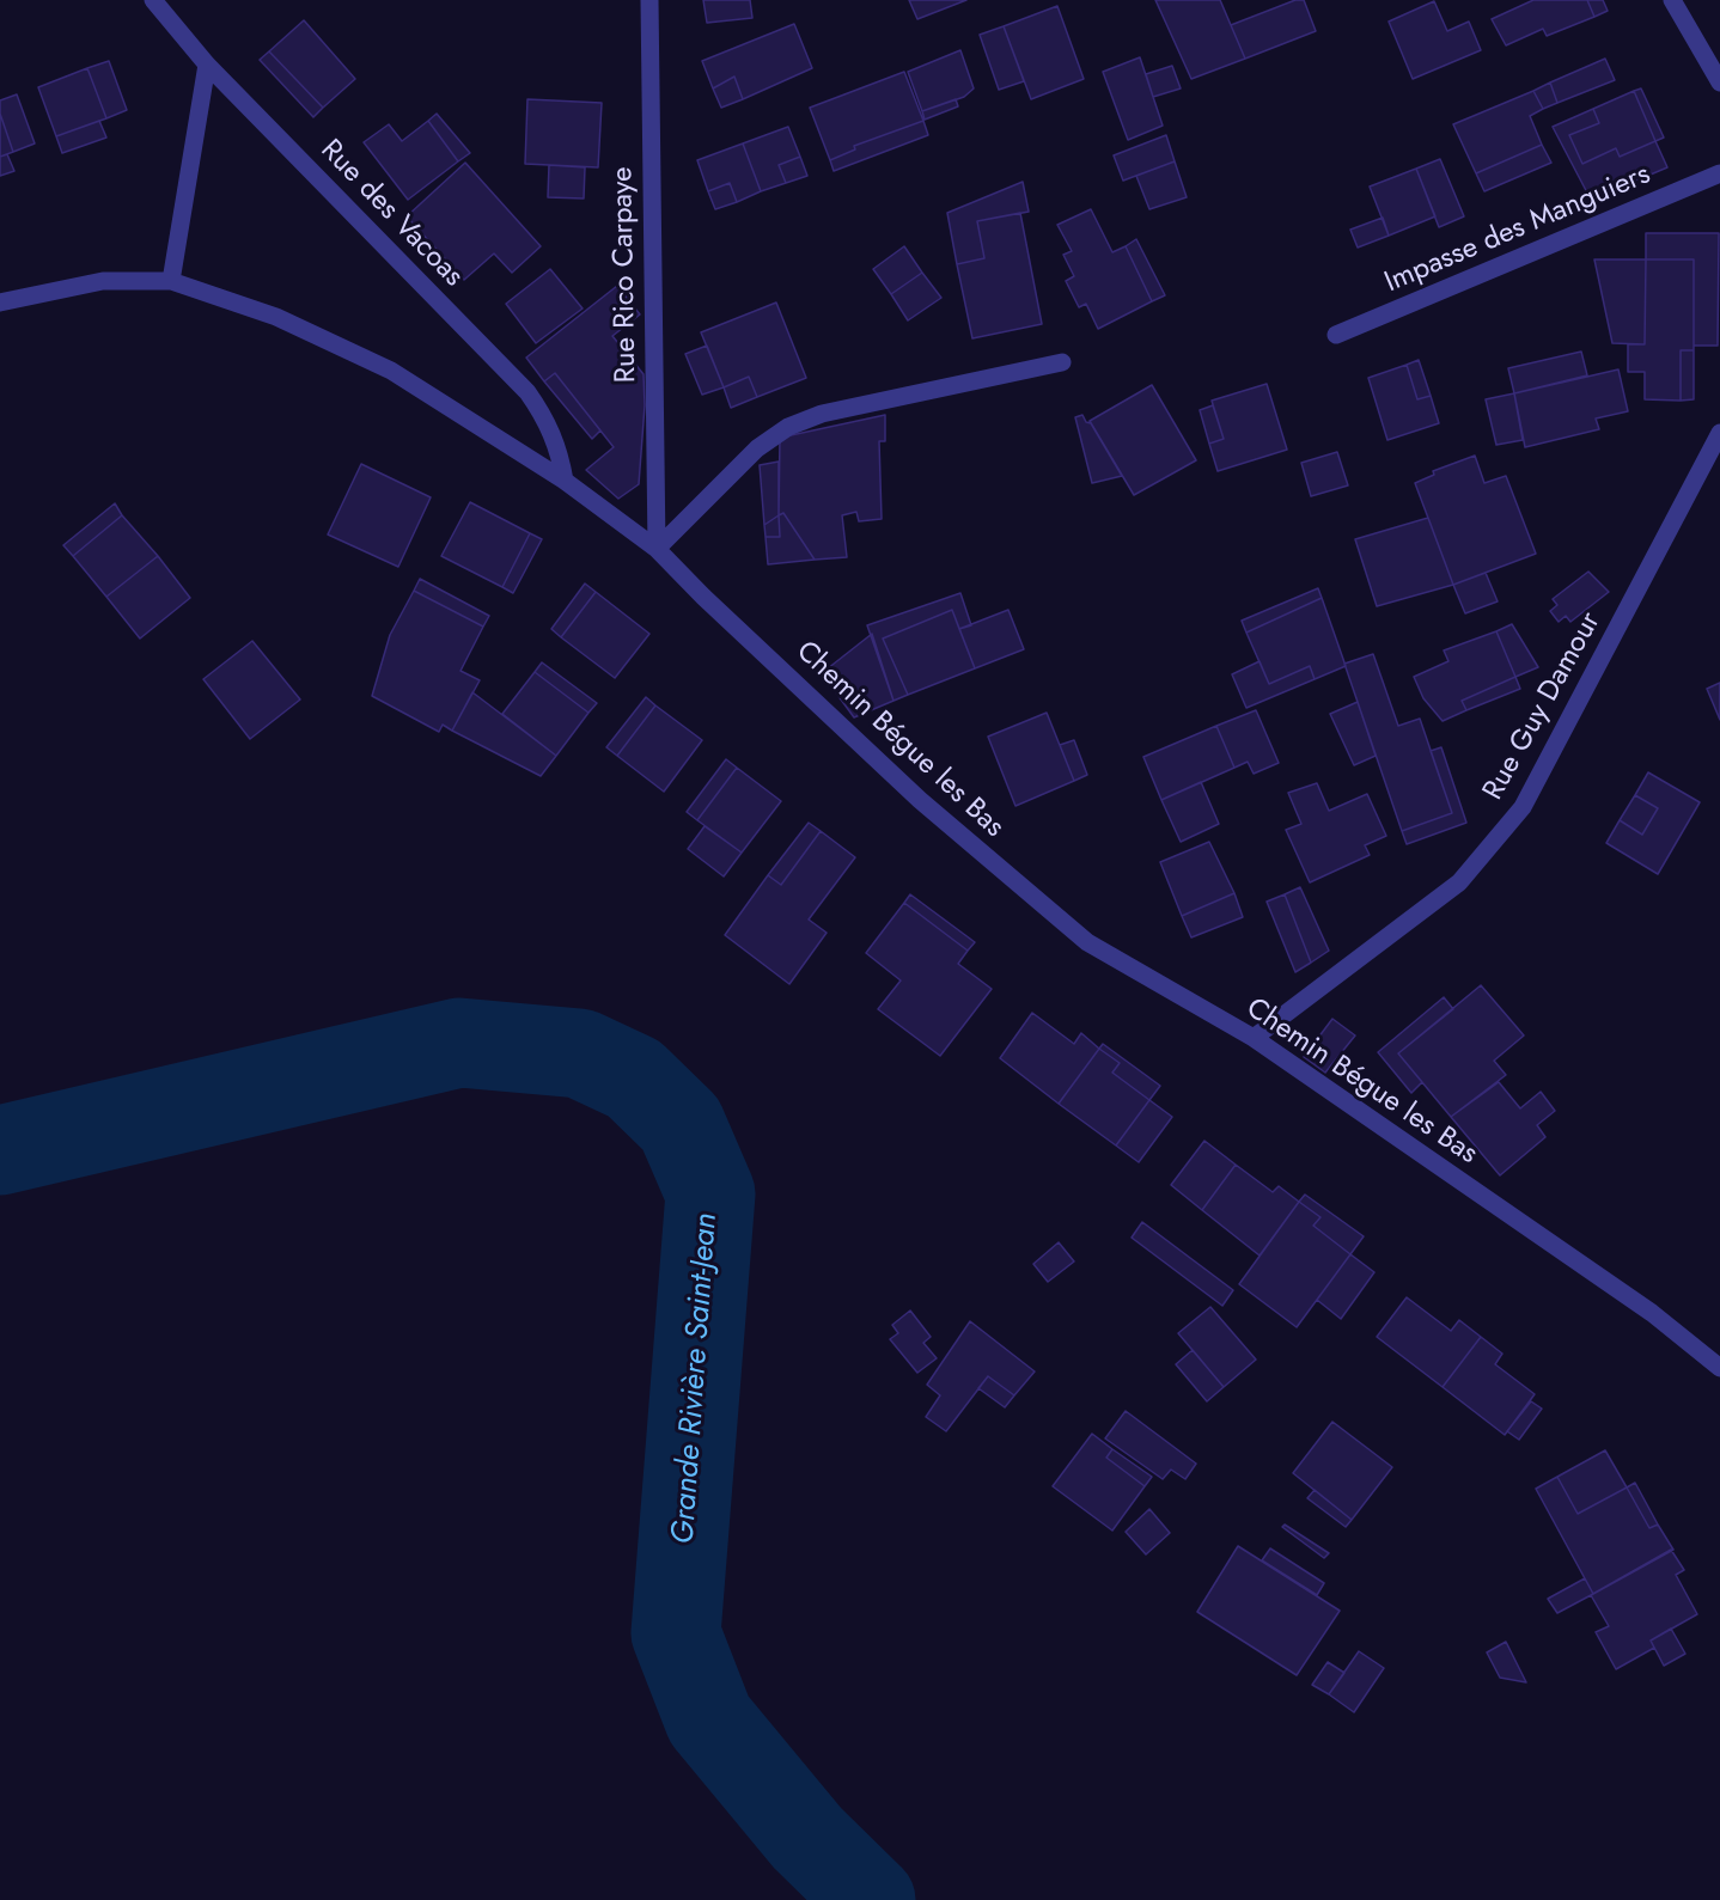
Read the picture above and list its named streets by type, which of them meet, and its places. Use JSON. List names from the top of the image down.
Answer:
{
  "streets": {
    "street": [
      "Rue des Vacoas",
      "Impasse des Manguiers",
      "Rue Rico Carpaye",
      "Rue Guy Damour",
      "Chemin Bégue les Bas"
    ]
  },
  "crossings": [
    ["Rue des Vacoas", "Chemin Bégue les Bas"],
    ["Rue Rico Carpaye", "Chemin Bégue les Bas"],
    ["Rue Guy Damour", "Chemin Bégue les Bas"]
  ],
  "water": ["Grande Rivière Saint-Jean"]
}
